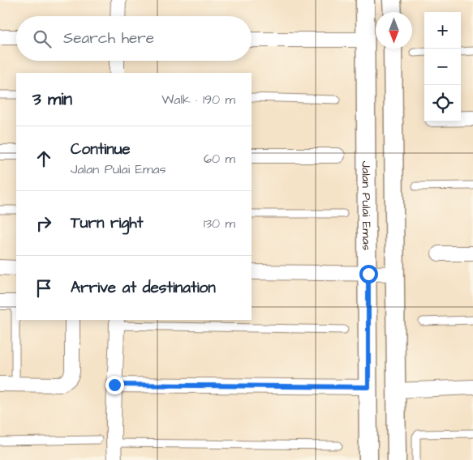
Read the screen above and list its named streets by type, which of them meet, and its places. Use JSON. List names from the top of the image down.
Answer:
{
  "streets": {
    "street": ["Jalan Pulai Emas"]
  },
  "north": "bottom",
  "page": {
    "map_buttons": ["+", "−"],
    "search": "Search here",
    "heading": ["3 min", "Walk · 190 m"],
    "list": [
      ["Continue", "Jalan Pulai Emas", "60 m"],
      ["Turn right", "130 m"],
      "Arrive at destination"
    ]
  }
}
